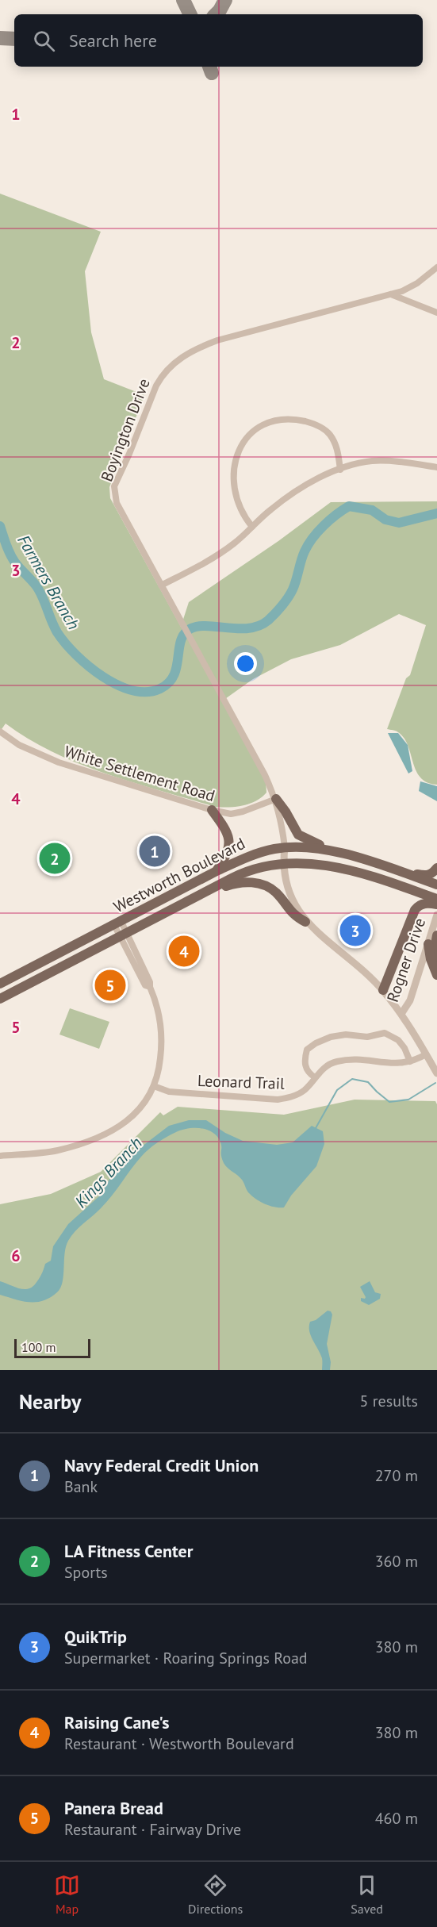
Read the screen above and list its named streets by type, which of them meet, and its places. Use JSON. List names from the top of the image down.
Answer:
{
  "streets": {
    "main road": ["Westworth Boulevard"],
    "street": [
      "Boyington Drive",
      "White Settlement Road",
      "Rogner Drive",
      "Leonard Trail"
    ]
  },
  "crossings": [
    ["Boyington Drive", "White Settlement Road"],
    ["Boyington Drive", "Westworth Boulevard"]
  ],
  "water": ["Farmers Branch", "Kings Branch"],
  "scale_bar": "100 m",
  "page": {
    "search": "Search here",
    "pins": [
      "1",
      "2",
      "3",
      "4",
      "5"
    ],
    "scale": "100 m",
    "heading": ["Nearby", "5 results"],
    "list": [
      {
        "mark": "1",
        "name": "Navy Federal Credit Union",
        "note": "Bank",
        "value": "270 m"
      },
      {
        "mark": "2",
        "name": "LA Fitness Center",
        "note": "Sports",
        "value": "360 m"
      },
      {
        "mark": "3",
        "name": "QuikTrip",
        "note": "Supermarket · Roaring Springs Road",
        "value": "380 m"
      },
      {
        "mark": "4",
        "name": "Raising Cane's",
        "note": "Restaurant · Westworth Boulevard",
        "value": "380 m"
      },
      {
        "mark": "5",
        "name": "Panera Bread",
        "note": "Restaurant · Fairway Drive",
        "value": "460 m"
      }
    ],
    "nav": ["Map", "Directions", "Saved"]
  },
  "grid": {
    "rows": [
      "1",
      "2",
      "3",
      "4",
      "5",
      "6"
    ]
  }
}
